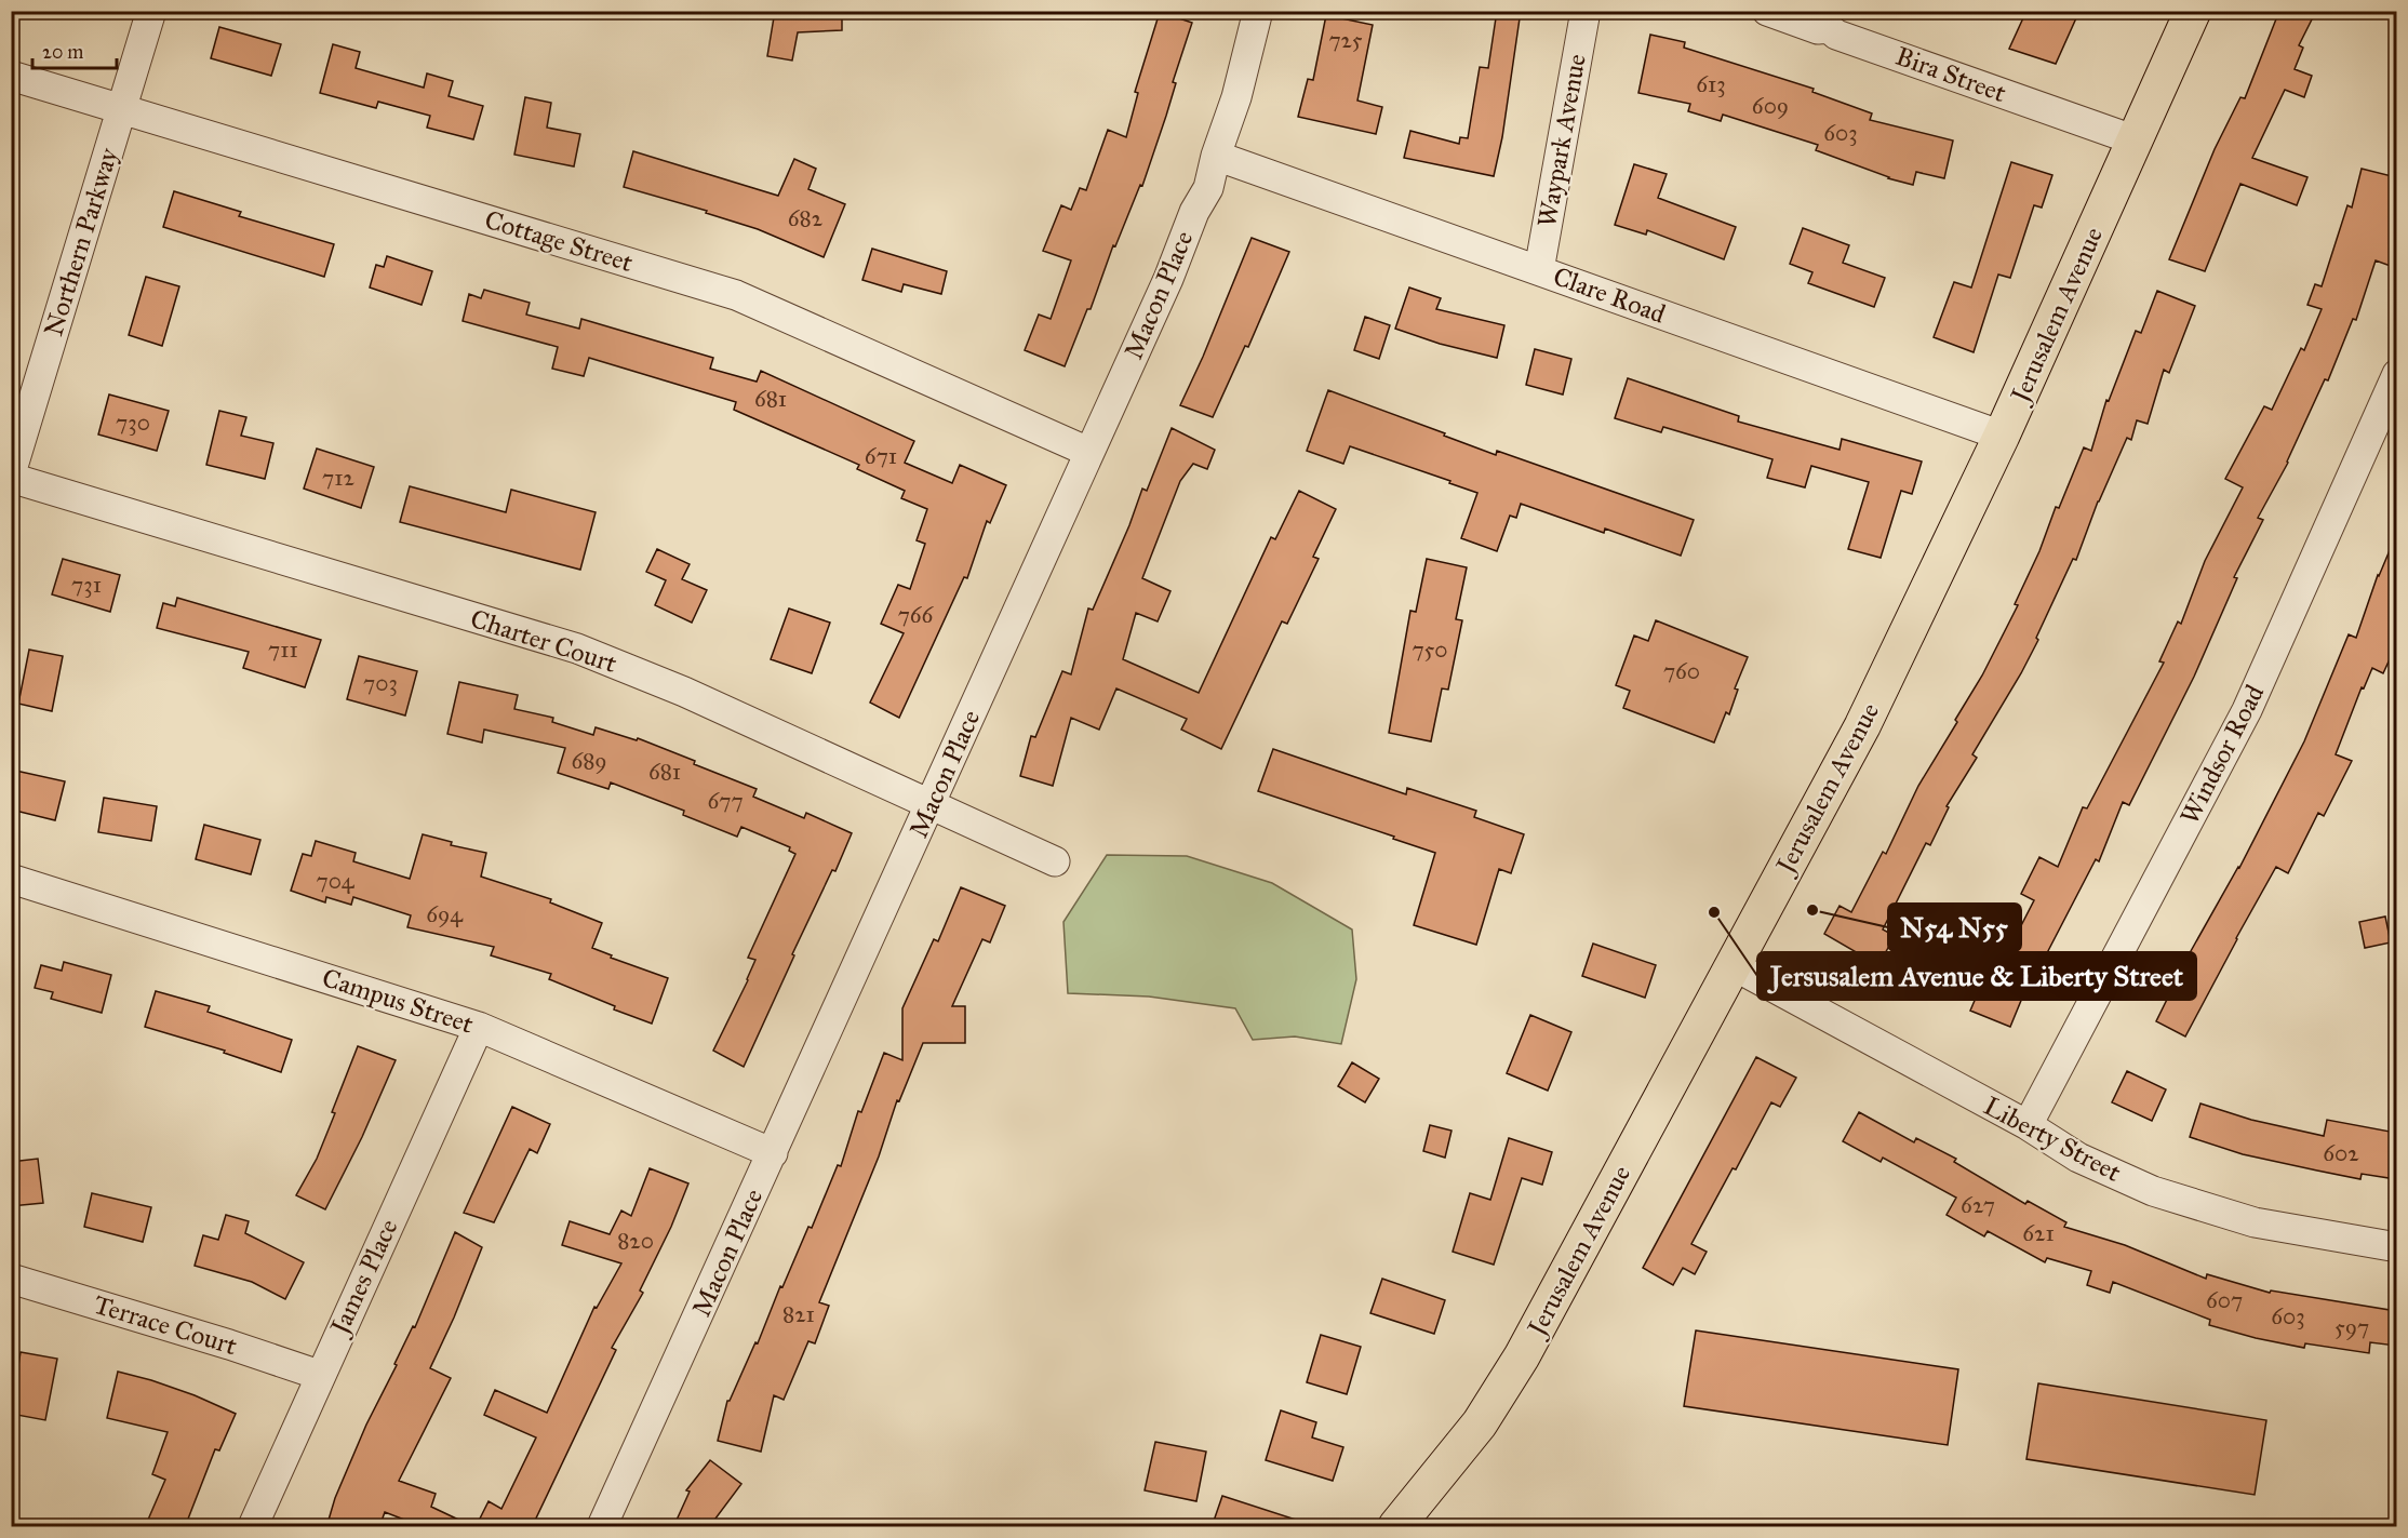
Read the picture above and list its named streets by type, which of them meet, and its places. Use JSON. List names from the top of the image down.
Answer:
{
  "streets": {
    "main road": ["Jerusalem Avenue"],
    "street": [
      "Bira Street",
      "Waypark Avenue",
      "Cottage Street",
      "Northern Parkway",
      "Macon Place",
      "Clare Road",
      "Charter Court",
      "Windsor Road",
      "Campus Street",
      "Liberty Street",
      "James Place",
      "Terrace Court"
    ]
  },
  "crossings": [
    ["Bira Street", "Jerusalem Avenue"],
    ["Waypark Avenue", "Clare Road"],
    ["Cottage Street", "Northern Parkway"],
    ["Cottage Street", "Macon Place"],
    ["Northern Parkway", "Charter Court"],
    ["Macon Place", "Clare Road"],
    ["Macon Place", "Charter Court"],
    ["Macon Place", "Campus Street"],
    ["Clare Road", "Jerusalem Avenue"],
    ["Jerusalem Avenue", "Liberty Street"],
    ["Windsor Road", "Liberty Street"],
    ["Campus Street", "James Place"],
    ["James Place", "Terrace Court"]
  ],
  "places": ["N54 N55", "Jersusalem Avenue & Liberty Street"],
  "house_numbers": [
    "725",
    "613",
    "609",
    "603",
    "682",
    "681",
    "730",
    "671",
    "712",
    "731",
    "766",
    "711",
    "750",
    "760",
    "703",
    "689",
    "681",
    "677",
    "704",
    "694",
    "602",
    "627",
    "621",
    "820",
    "607",
    "821",
    "603",
    "597"
  ],
  "scale_bar": "20 m"
}
